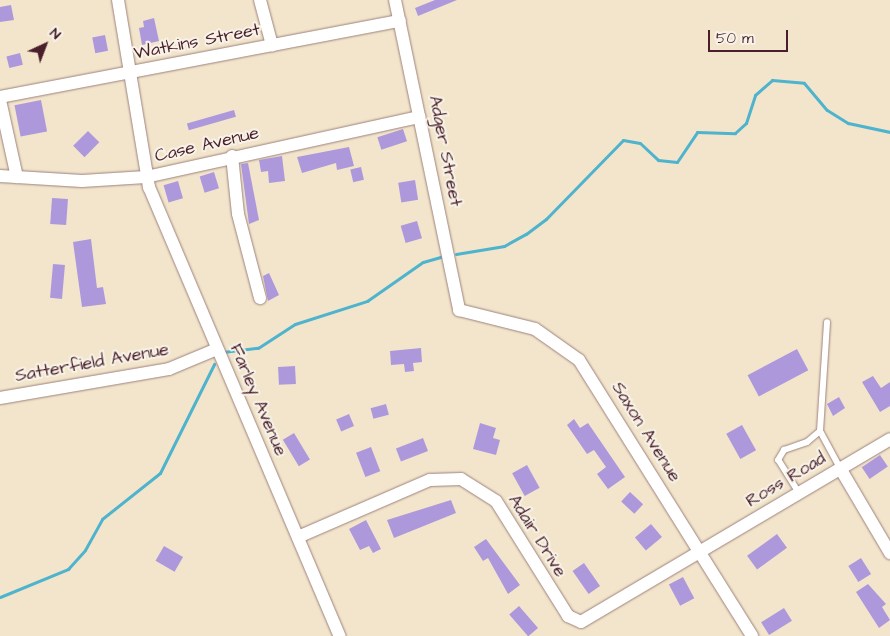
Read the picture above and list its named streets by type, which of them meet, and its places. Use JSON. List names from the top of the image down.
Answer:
{
  "streets": {
    "street": [
      "Watkins Street",
      "Case Avenue",
      "Adger Street",
      "Satterfield Avenue",
      "Farley Avenue",
      "Saxon Avenue",
      "Ross Road",
      "Adair Drive"
    ]
  },
  "crossings": [
    ["Watkins Street", "Adger Street"],
    ["Watkins Street", "Farley Avenue"],
    ["Case Avenue", "Adger Street"],
    ["Case Avenue", "Farley Avenue"],
    ["Adger Street", "Saxon Avenue"],
    ["Satterfield Avenue", "Farley Avenue"],
    ["Farley Avenue", "Adair Drive"],
    ["Saxon Avenue", "Ross Road"],
    ["Saxon Avenue", "Adair Drive"],
    ["Ross Road", "Adair Drive"]
  ],
  "scale_bar": "50 m",
  "north": "top right"
}
